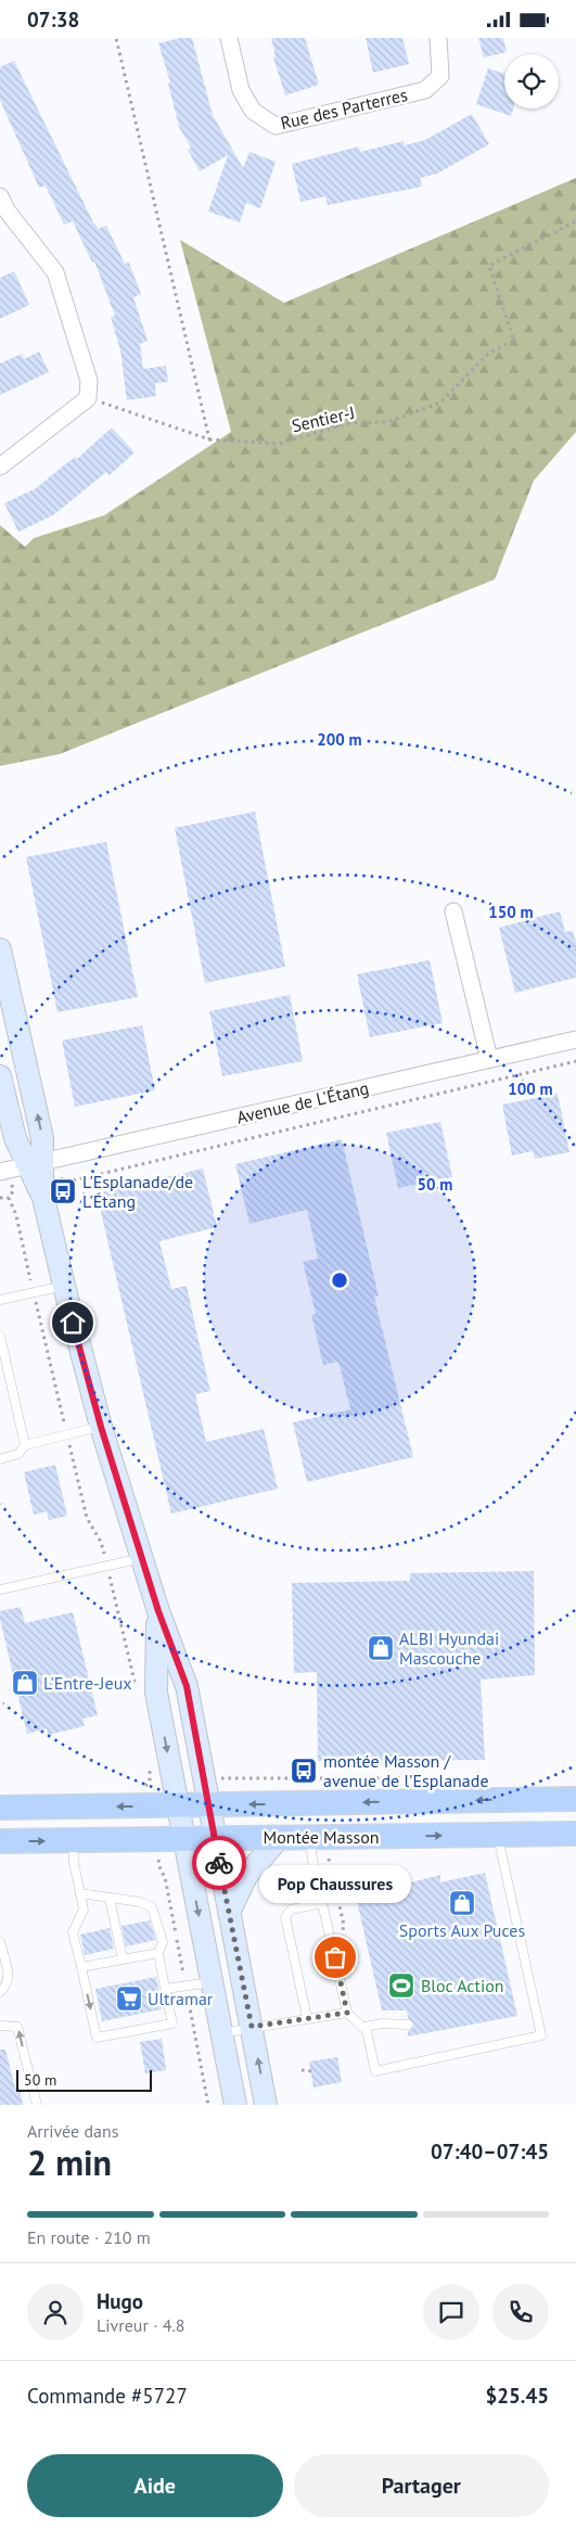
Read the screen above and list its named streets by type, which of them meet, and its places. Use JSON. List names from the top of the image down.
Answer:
{
  "streets": {
    "main road": ["Montée Masson"],
    "street": ["Rue des Parterres", "Avenue de L'Étang"],
    "path": ["Sentier-J"]
  },
  "places": {
    "bus stop": ["L'Esplanade/de L'Étang", "montée Masson / avenue de l'Esplanade"],
    "shop": ["ALBI Hyundai Mascouche", "L'Entre-Jeux", "Sports Aux Puces"],
    "other": ["Pop Chaussures"],
    "sports": ["Bloc Action"],
    "supermarket": ["Ultramar"]
  },
  "scale_bar": "50 m",
  "page": {
    "status": "07:38",
    "bubble": "Pop Chaussures",
    "scale": "50 m",
    "heading": ["2 min", "Arrivée dans", "07:40–07:45"],
    "panel": [
      "Hugo",
      "Livreur · 4.8",
      "Commande #5727",
      "$25.45"
    ],
    "bar": "En route · 210 m",
    "buttons": ["Aide", "Partager"]
  },
  "rings": [
    "200 m",
    "150 m",
    "100 m",
    "50 m"
  ]
}
